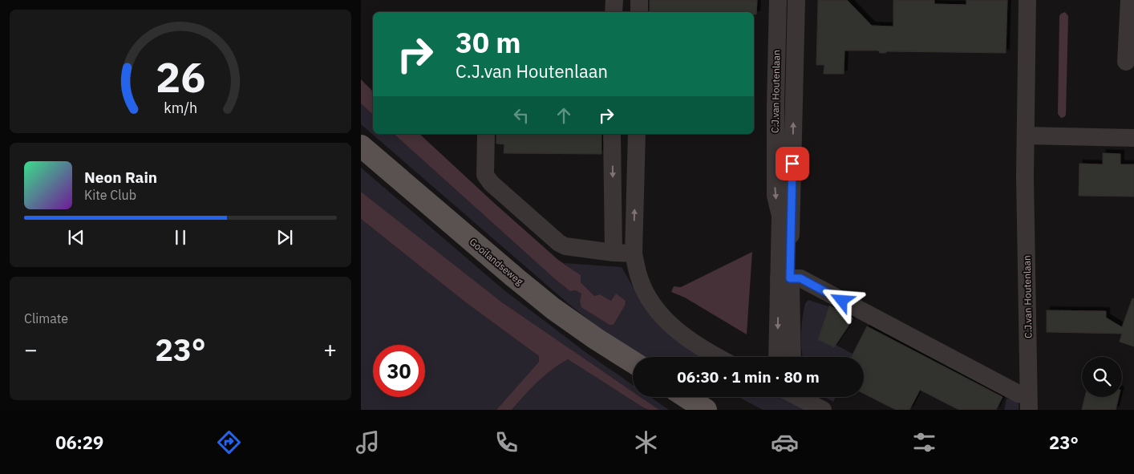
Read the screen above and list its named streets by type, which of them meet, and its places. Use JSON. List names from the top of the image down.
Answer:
{
  "streets": {
    "main road": ["Gooilandseweg"],
    "street": ["C.J.van Houtenlaan"]
  },
  "page": {
    "turn": ["30 m", "C.J.van Houtenlaan"],
    "song": ["Neon Rain", "Kite Club"],
    "tile": "Climate",
    "heat": ["−", "23°", "+"],
    "limit": "30",
    "trip": "06:30 · 1 min · 80 m",
    "tabs": ["06:29", "23°"],
    "gauge": ["26", "km/h"]
  }
}
